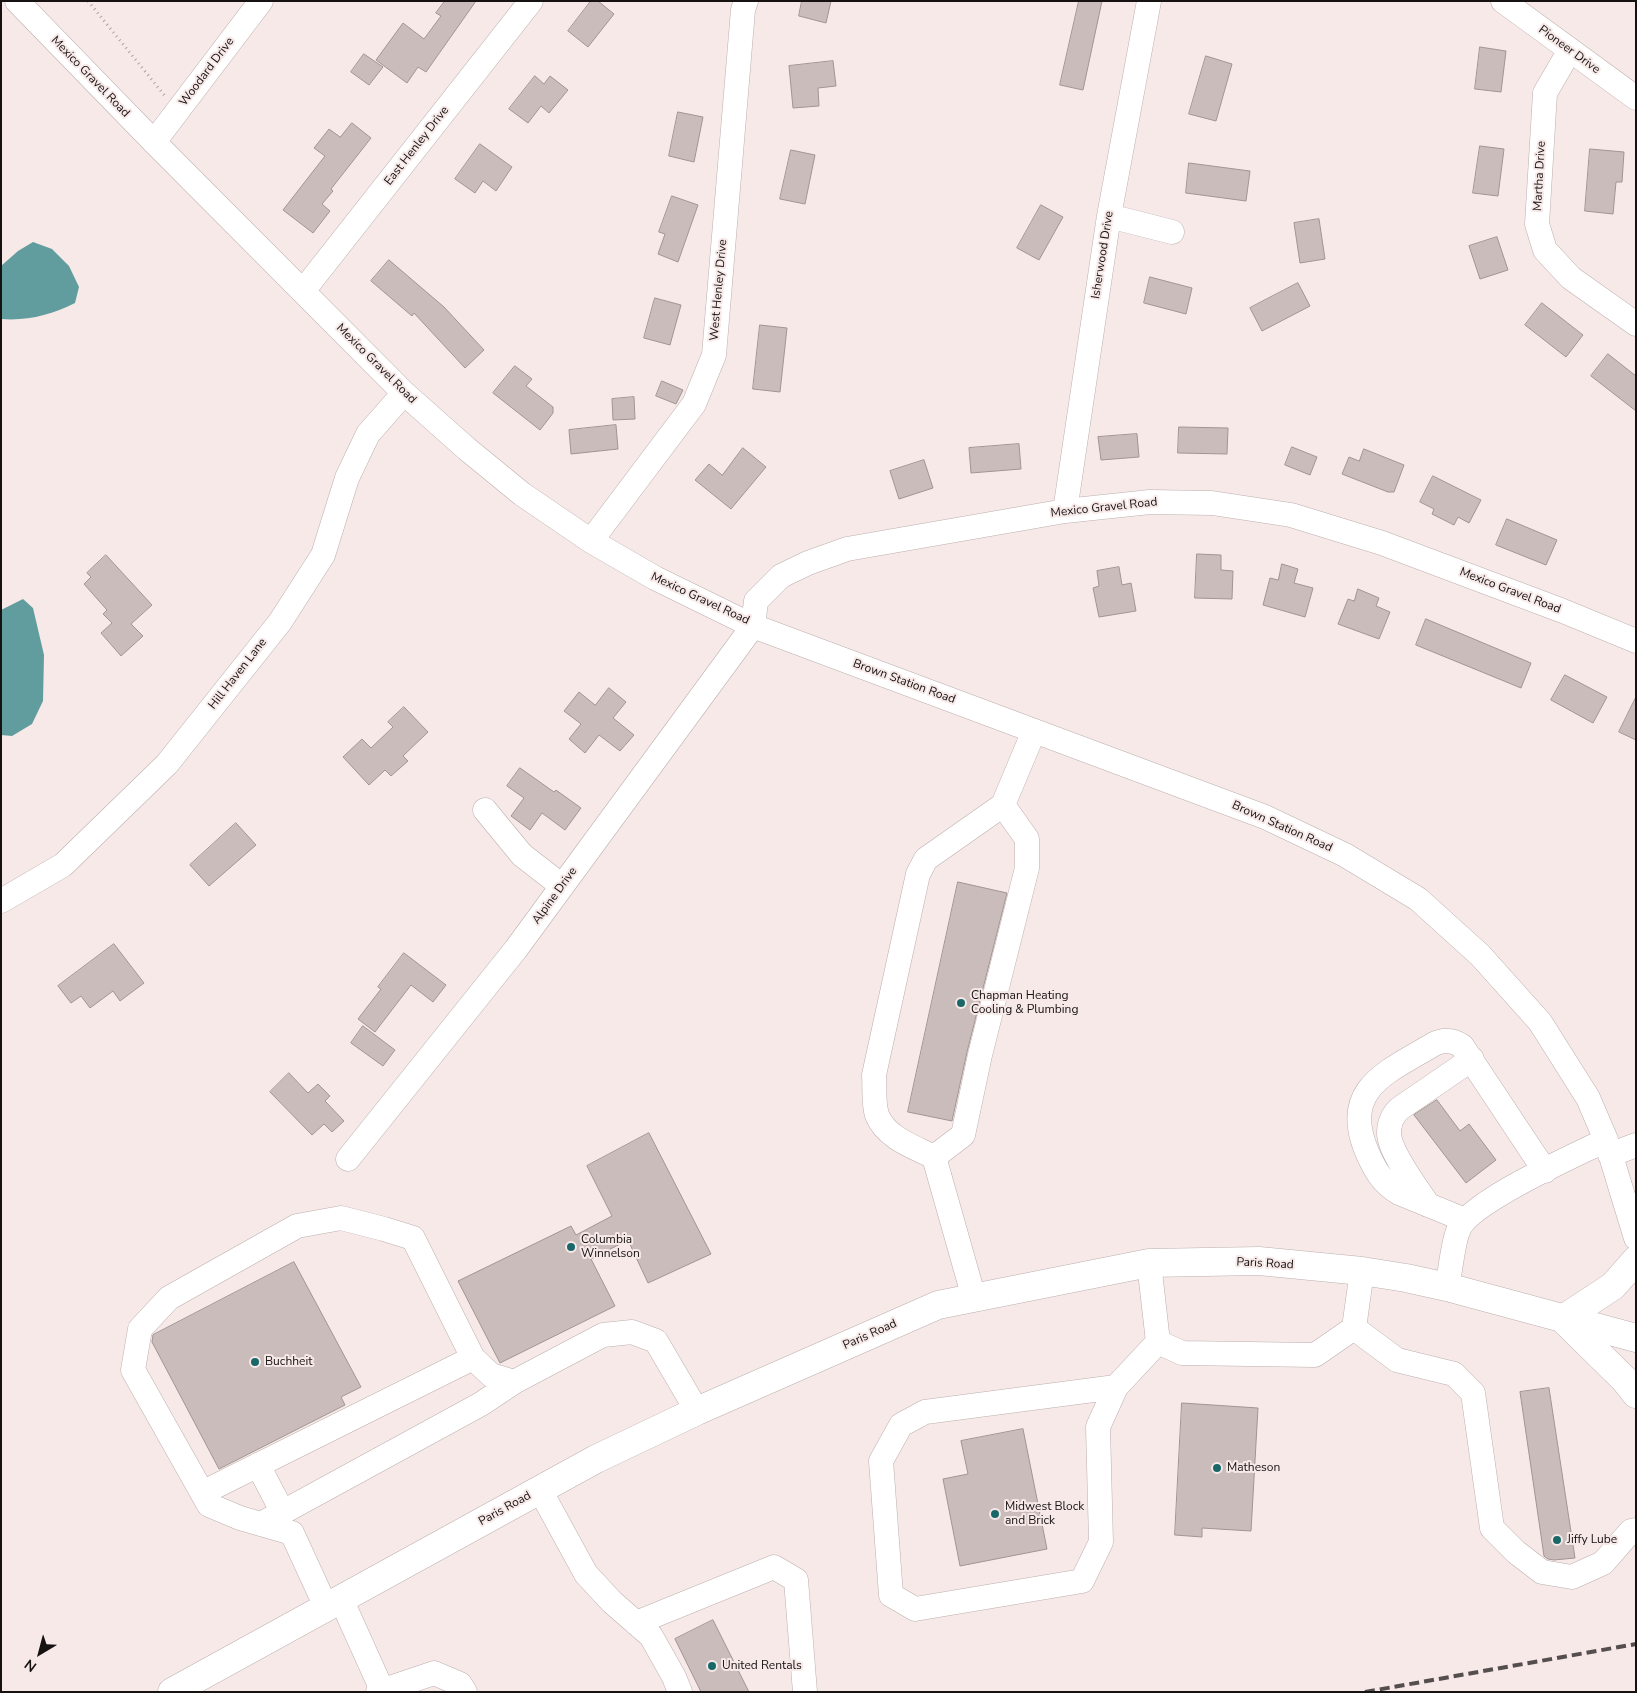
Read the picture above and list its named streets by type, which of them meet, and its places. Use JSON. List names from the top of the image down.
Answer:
{
  "streets": {
    "main road": ["Paris Road"],
    "street": [
      "Pioneer Drive",
      "Woodard Drive",
      "Mexico Gravel Road",
      "East Henley Drive",
      "Martha Drive",
      "Isherwood Drive",
      "West Henley Drive",
      "Hill Haven Lane",
      "Brown Station Road",
      "Alpine Drive"
    ]
  },
  "crossings": [
    ["Pioneer Drive", "Martha Drive"],
    ["Woodard Drive", "Mexico Gravel Road"],
    ["Mexico Gravel Road", "East Henley Drive"],
    ["Mexico Gravel Road", "Isherwood Drive"],
    ["Mexico Gravel Road", "West Henley Drive"],
    ["Mexico Gravel Road", "Hill Haven Lane"],
    ["Mexico Gravel Road", "Brown Station Road"],
    ["Mexico Gravel Road", "Alpine Drive"],
    ["Brown Station Road", "Alpine Drive"]
  ],
  "places": [
    "Chapman Heating Cooling & Plumbing",
    "Columbia Winnelson",
    "Buchheit",
    "Matheson",
    "Midwest Block and Brick",
    "Jiffy Lube",
    "United Rentals"
  ],
  "north": "bottom left"
}
